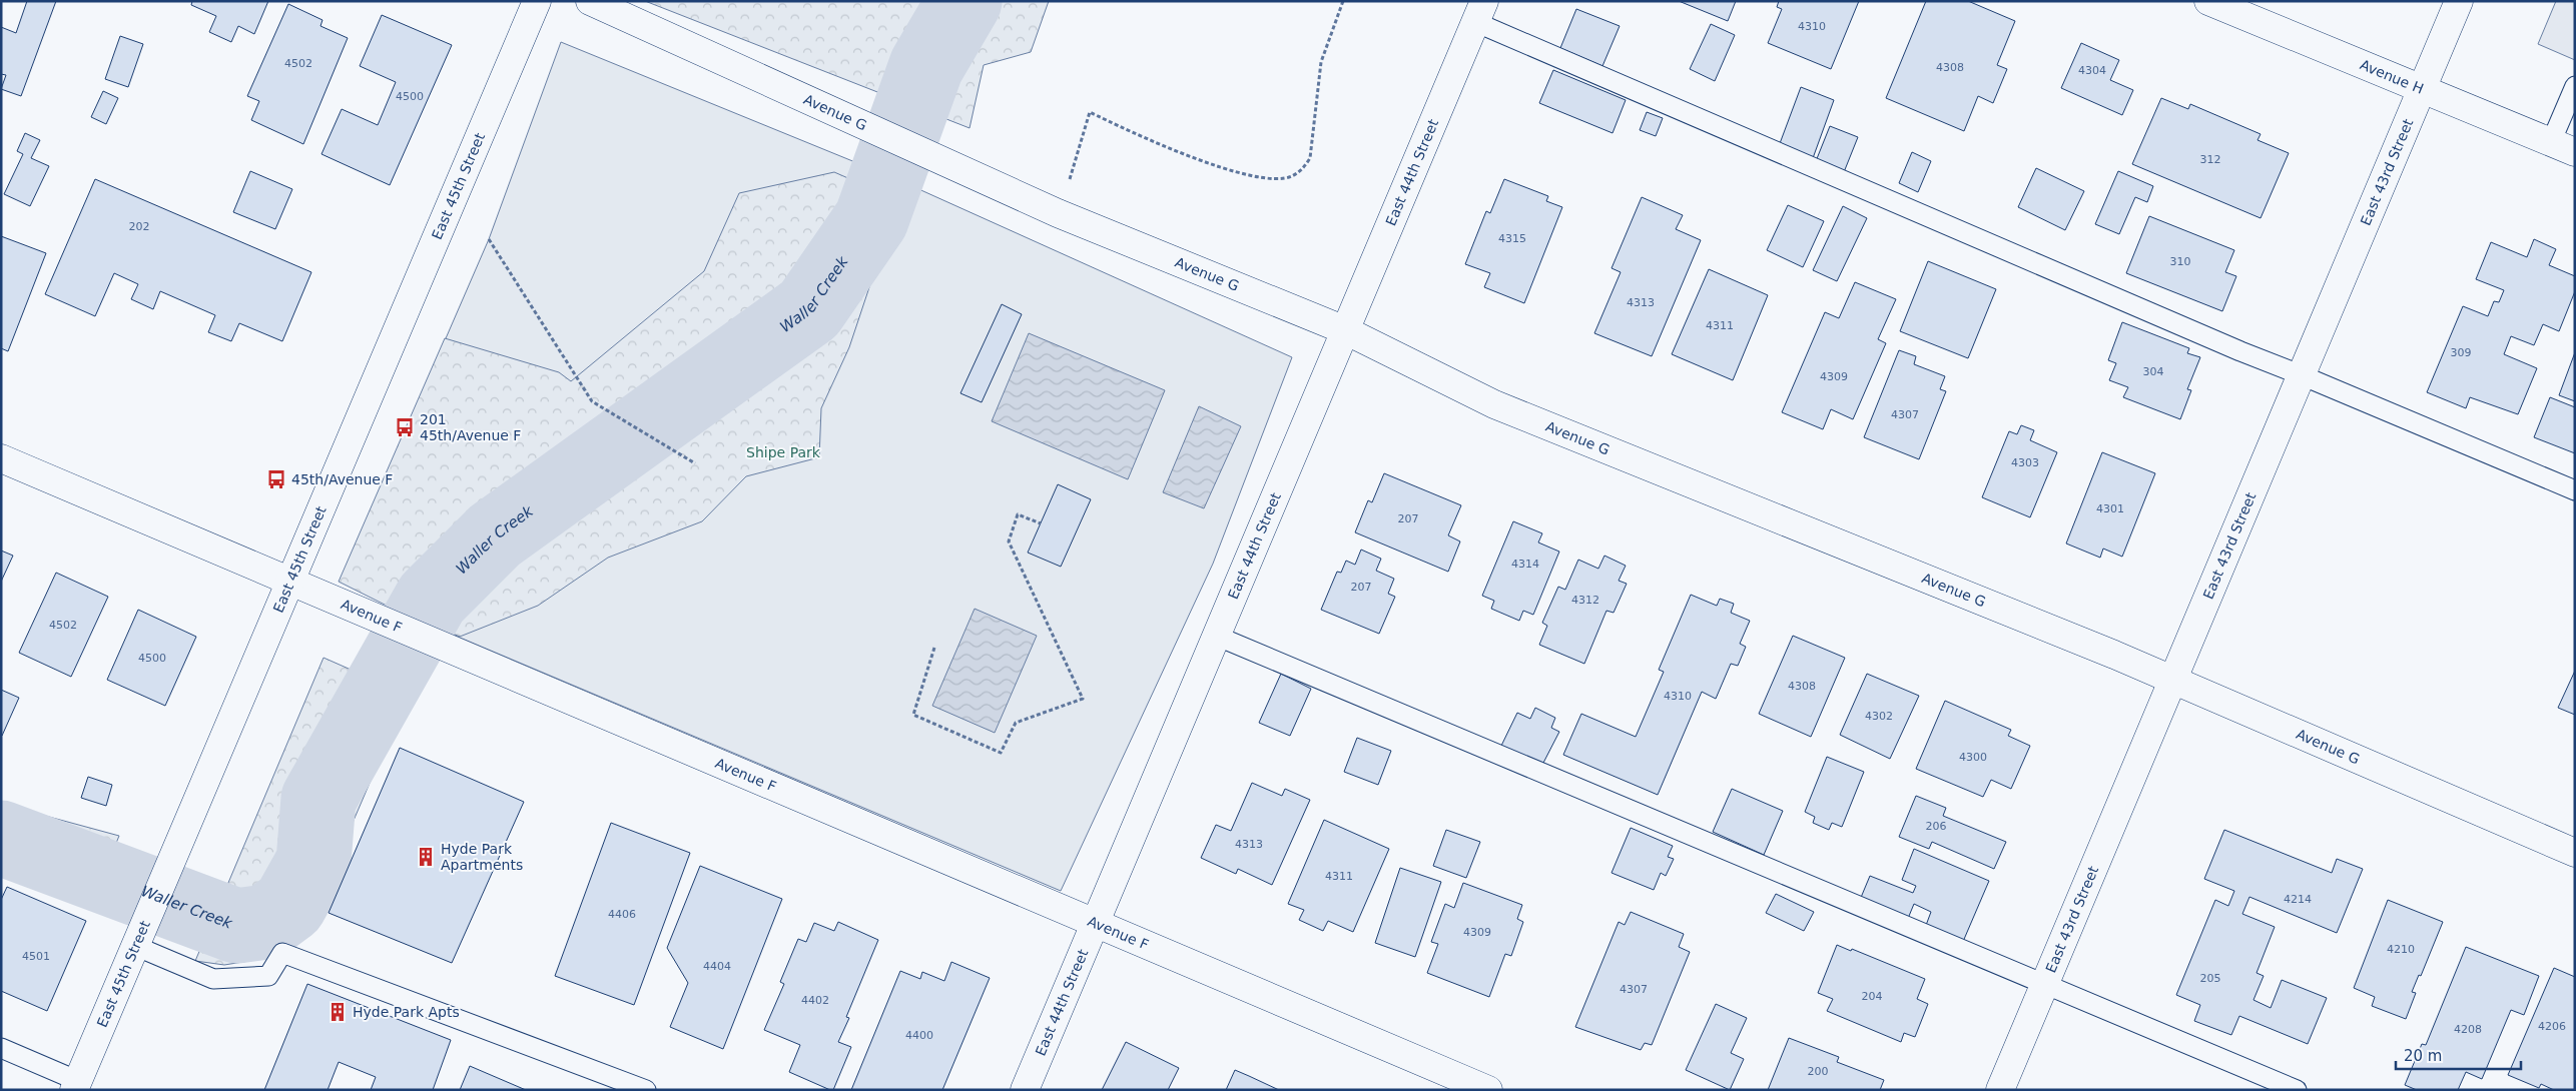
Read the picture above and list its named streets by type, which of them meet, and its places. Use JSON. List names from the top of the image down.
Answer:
{
  "streets": {
    "street": [
      "Avenue H",
      "Avenue G",
      "East 44th Street",
      "East 43rd Street",
      "East 45th Street",
      "Avenue F"
    ]
  },
  "crossings": [
    ["Avenue H", "East 43rd Street"],
    ["Avenue G", "East 44th Street"],
    ["Avenue G", "East 43rd Street"],
    ["East 44th Street", "Avenue F"],
    ["East 45th Street", "Avenue F"]
  ],
  "water": ["Waller Creek"],
  "parks": ["Shipe Park"],
  "places": {
    "bus stop": ["201 45th/Avenue F", "45th/Avenue F"],
    "building": ["Hyde Park Apartments", "Hyde Park Apts"]
  },
  "house_numbers": [
    "4310",
    "4502",
    "4308",
    "4304",
    "4500",
    "312",
    "202",
    "4315",
    "310",
    "4313",
    "4311",
    "309",
    "304",
    "4309",
    "4307",
    "4303",
    "4301",
    "207",
    "4314",
    "207",
    "4312",
    "4502",
    "4500",
    "4308",
    "4310",
    "4302",
    "4300",
    "206",
    "4313",
    "4311",
    "4214",
    "4406",
    "4309",
    "4210",
    "4501",
    "4404",
    "205",
    "4307",
    "204",
    "4402",
    "4206",
    "4208",
    "4400",
    "200"
  ],
  "scale_bar": "20 m"
}
